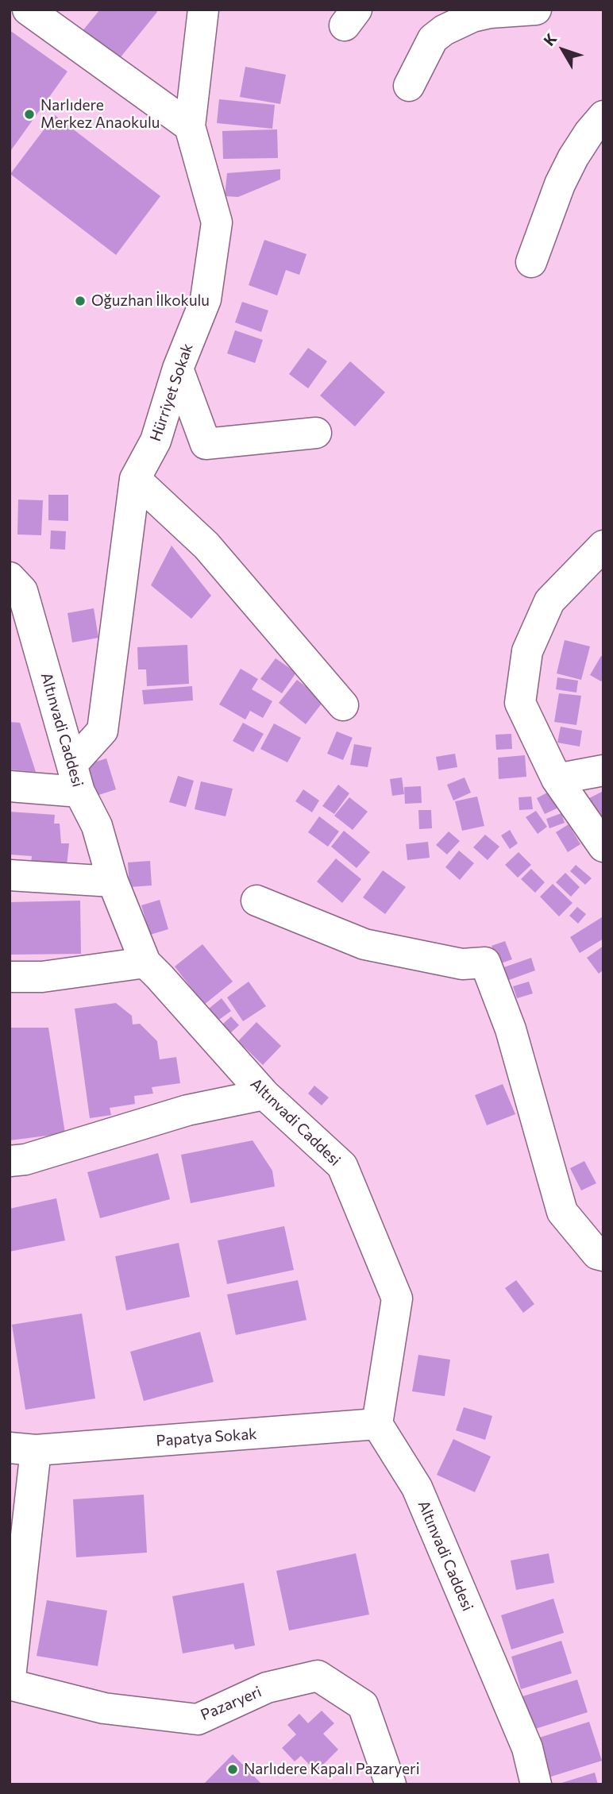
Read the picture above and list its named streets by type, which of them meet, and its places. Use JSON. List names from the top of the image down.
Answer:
{
  "streets": {
    "street": [
      "Hürriyet Sokak",
      "Altınvadi Caddesi",
      "Papatya Sokak",
      "Pazaryeri"
    ]
  },
  "crossings": [
    ["Hürriyet Sokak", "Altınvadi Caddesi"],
    ["Altınvadi Caddesi", "Papatya Sokak"],
    ["Papatya Sokak", "Pazaryeri"]
  ],
  "places": ["Narlıdere Merkez Anaokulu", "Oğuzhan İlkokulu", "Narlıdere Kapalı Pazaryeri"],
  "north": "top left"
}
